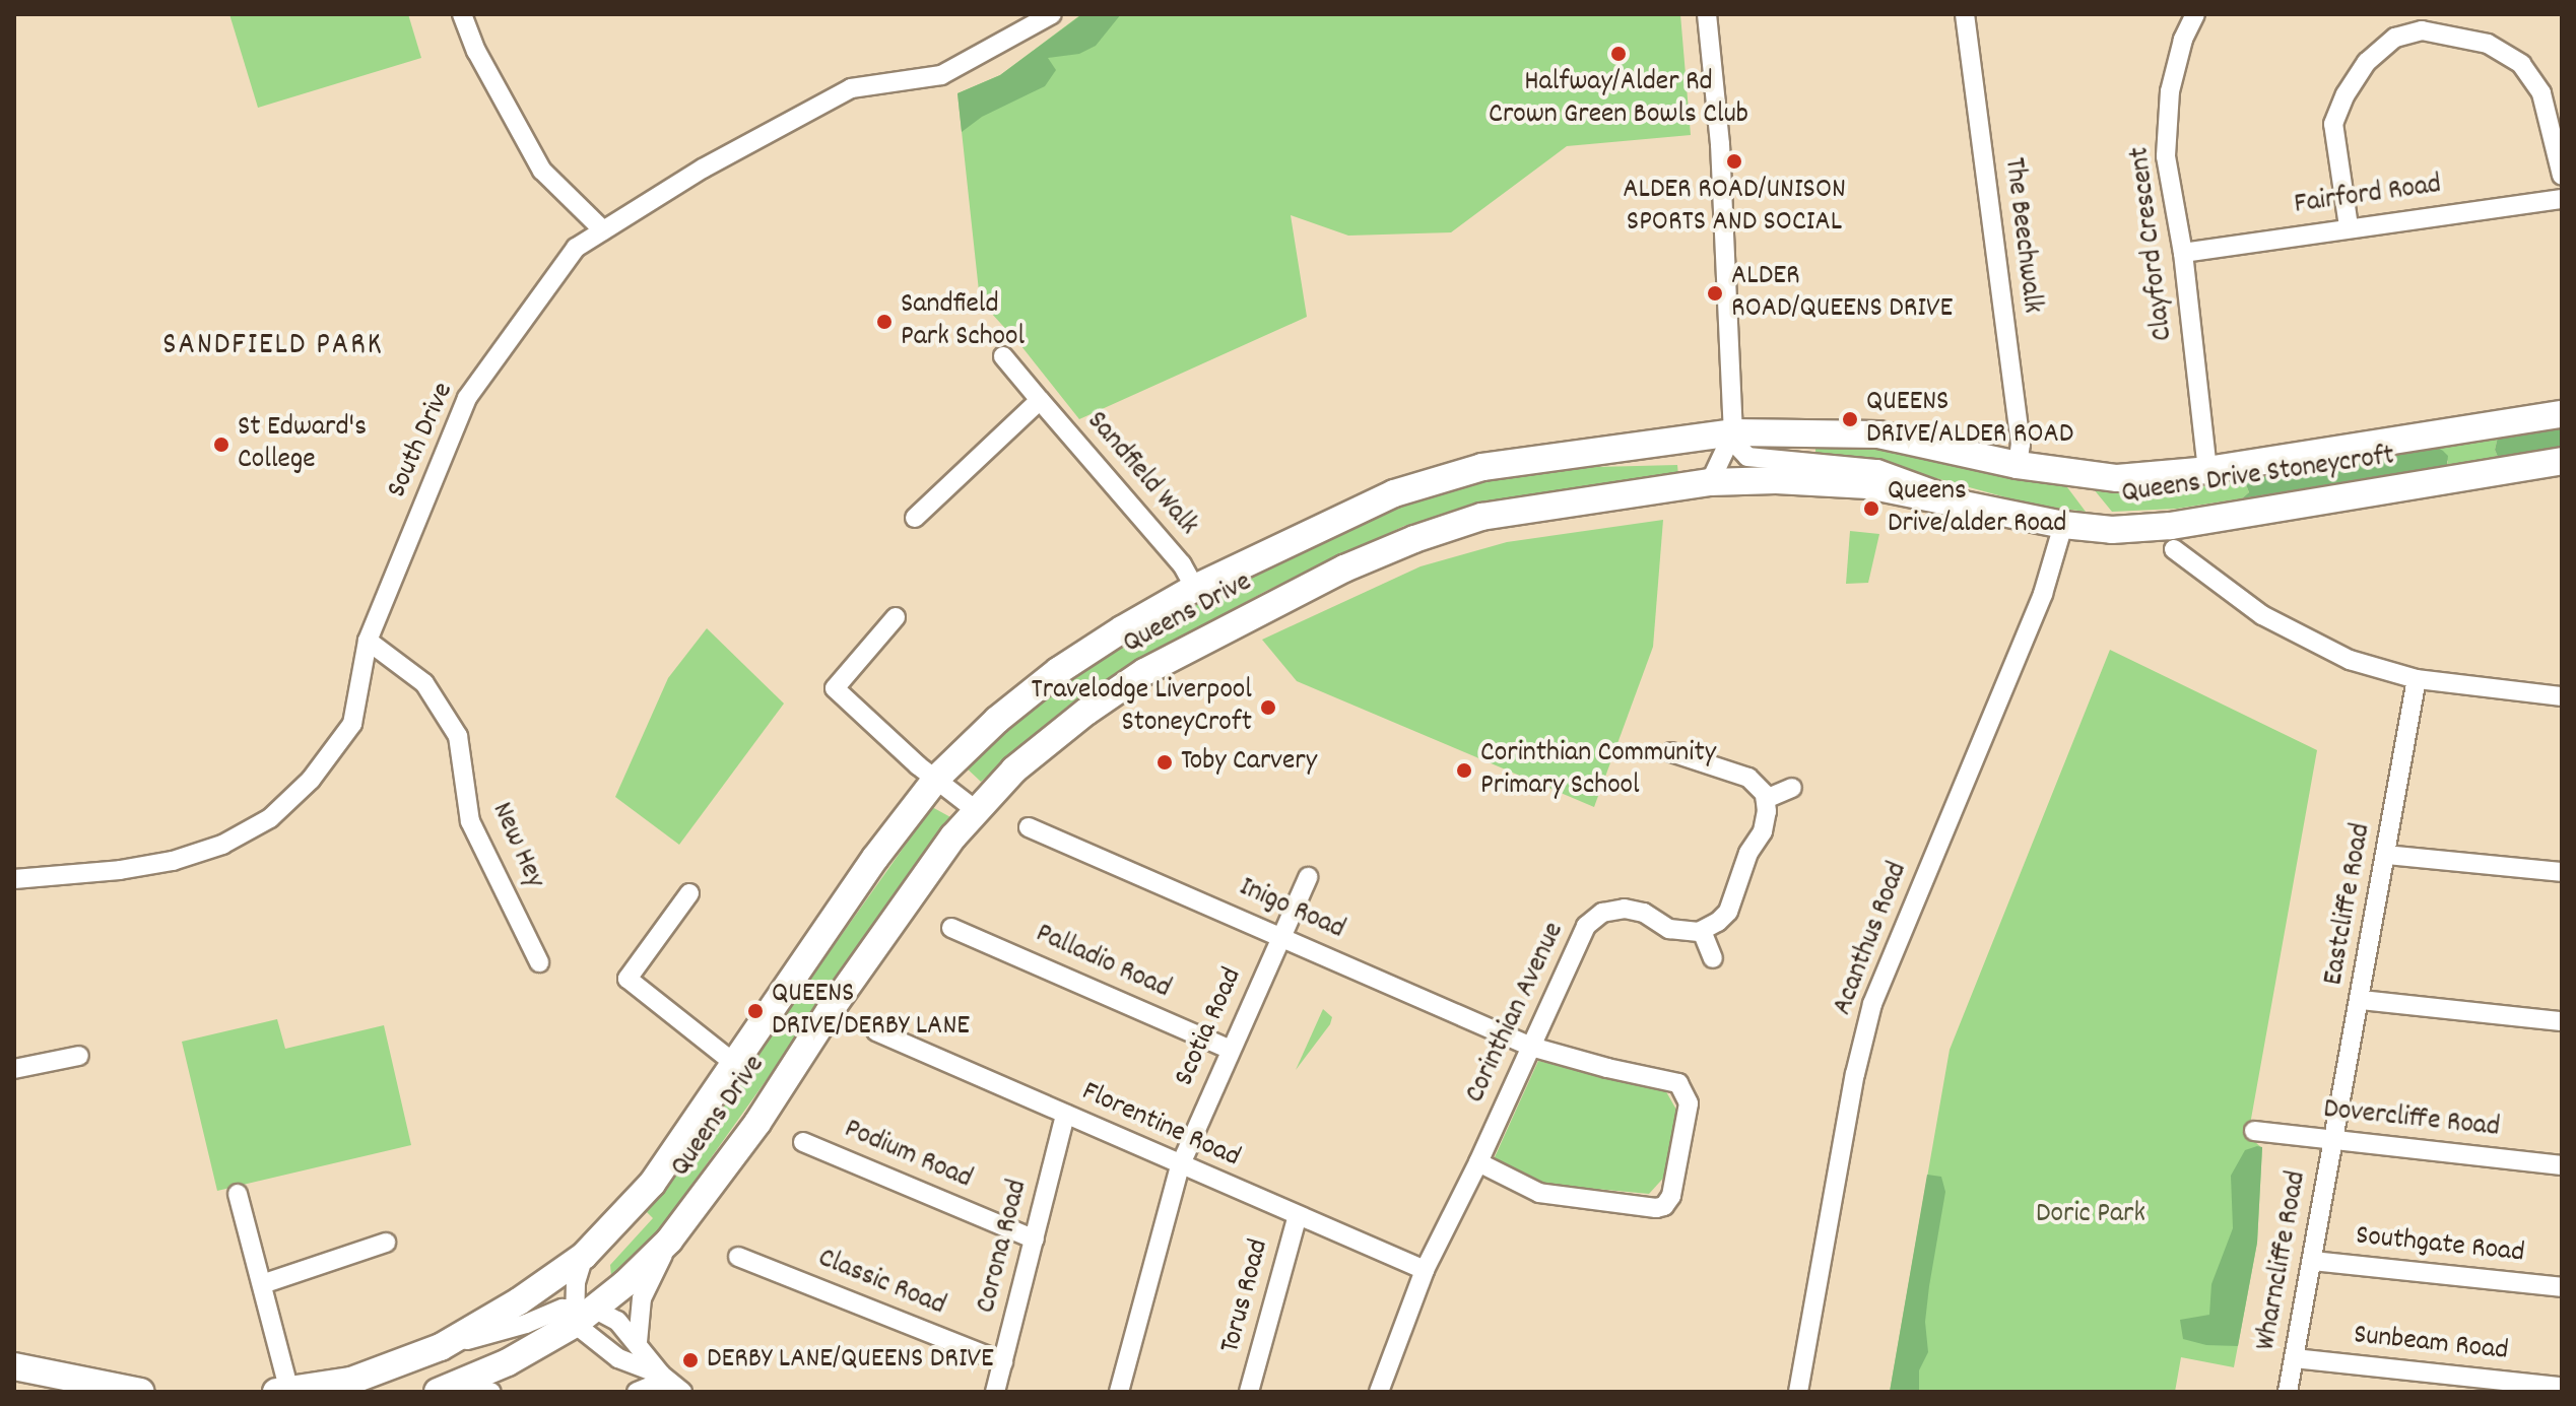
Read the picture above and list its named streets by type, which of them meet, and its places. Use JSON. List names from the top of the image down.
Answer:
{
  "streets": {
    "highway": ["Queens Drive Stoneycroft", "Queens Drive"],
    "street": [
      "Fairford Road",
      "The Beechwalk",
      "Clayford Crescent",
      "South Drive",
      "Sandfield Walk",
      "New Hey",
      "Eastcliffe Road",
      "Inigo Road",
      "Acanthus Road",
      "Palladio Road",
      "Corinthian Avenue",
      "Scotia Road",
      "Dovercliffe Road",
      "Florentine Road",
      "Podium Road",
      "Southgate Road",
      "Corona Road",
      "Wharncliffe Road",
      "Classic Road",
      "Torus Road",
      "Sunbeam Road"
    ]
  },
  "crossings": [
    ["Fairford Road", "Clayford Crescent"],
    ["The Beechwalk", "Queens Drive Stoneycroft"],
    ["Clayford Crescent", "Queens Drive Stoneycroft"],
    ["South Drive", "New Hey"],
    ["Sandfield Walk", "Queens Drive"],
    ["Queens Drive Stoneycroft", "Queens Drive"],
    ["Queens Drive Stoneycroft", "Acanthus Road"],
    ["Eastcliffe Road", "Dovercliffe Road"],
    ["Eastcliffe Road", "Wharncliffe Road"],
    ["Inigo Road", "Corinthian Avenue"],
    ["Inigo Road", "Scotia Road"],
    ["Palladio Road", "Scotia Road"],
    ["Corinthian Avenue", "Florentine Road"],
    ["Scotia Road", "Florentine Road"],
    ["Dovercliffe Road", "Wharncliffe Road"],
    ["Florentine Road", "Corona Road"],
    ["Florentine Road", "Torus Road"],
    ["Podium Road", "Corona Road"],
    ["Southgate Road", "Wharncliffe Road"],
    ["Corona Road", "Classic Road"],
    ["Wharncliffe Road", "Sunbeam Road"]
  ],
  "districts": ["SANDFIELD PARK"],
  "parks": ["Doric Park"],
  "places": [
    "Halfway/Alder Rd Crown Green Bowls Club",
    "ALDER ROAD/UNISON SPORTS AND SOCIAL",
    "ALDER ROAD/QUEENS DRIVE",
    "Sandfield Park School",
    "QUEENS DRIVE/ALDER ROAD",
    "St Edward's College",
    "Queens Drive/alder Road",
    "Travelodge Liverpool StoneyCroft",
    "Toby Carvery",
    "Corinthian Community Primary School",
    "QUEENS DRIVE/DERBY LANE",
    "DERBY LANE/QUEENS DRIVE"
  ]
}
